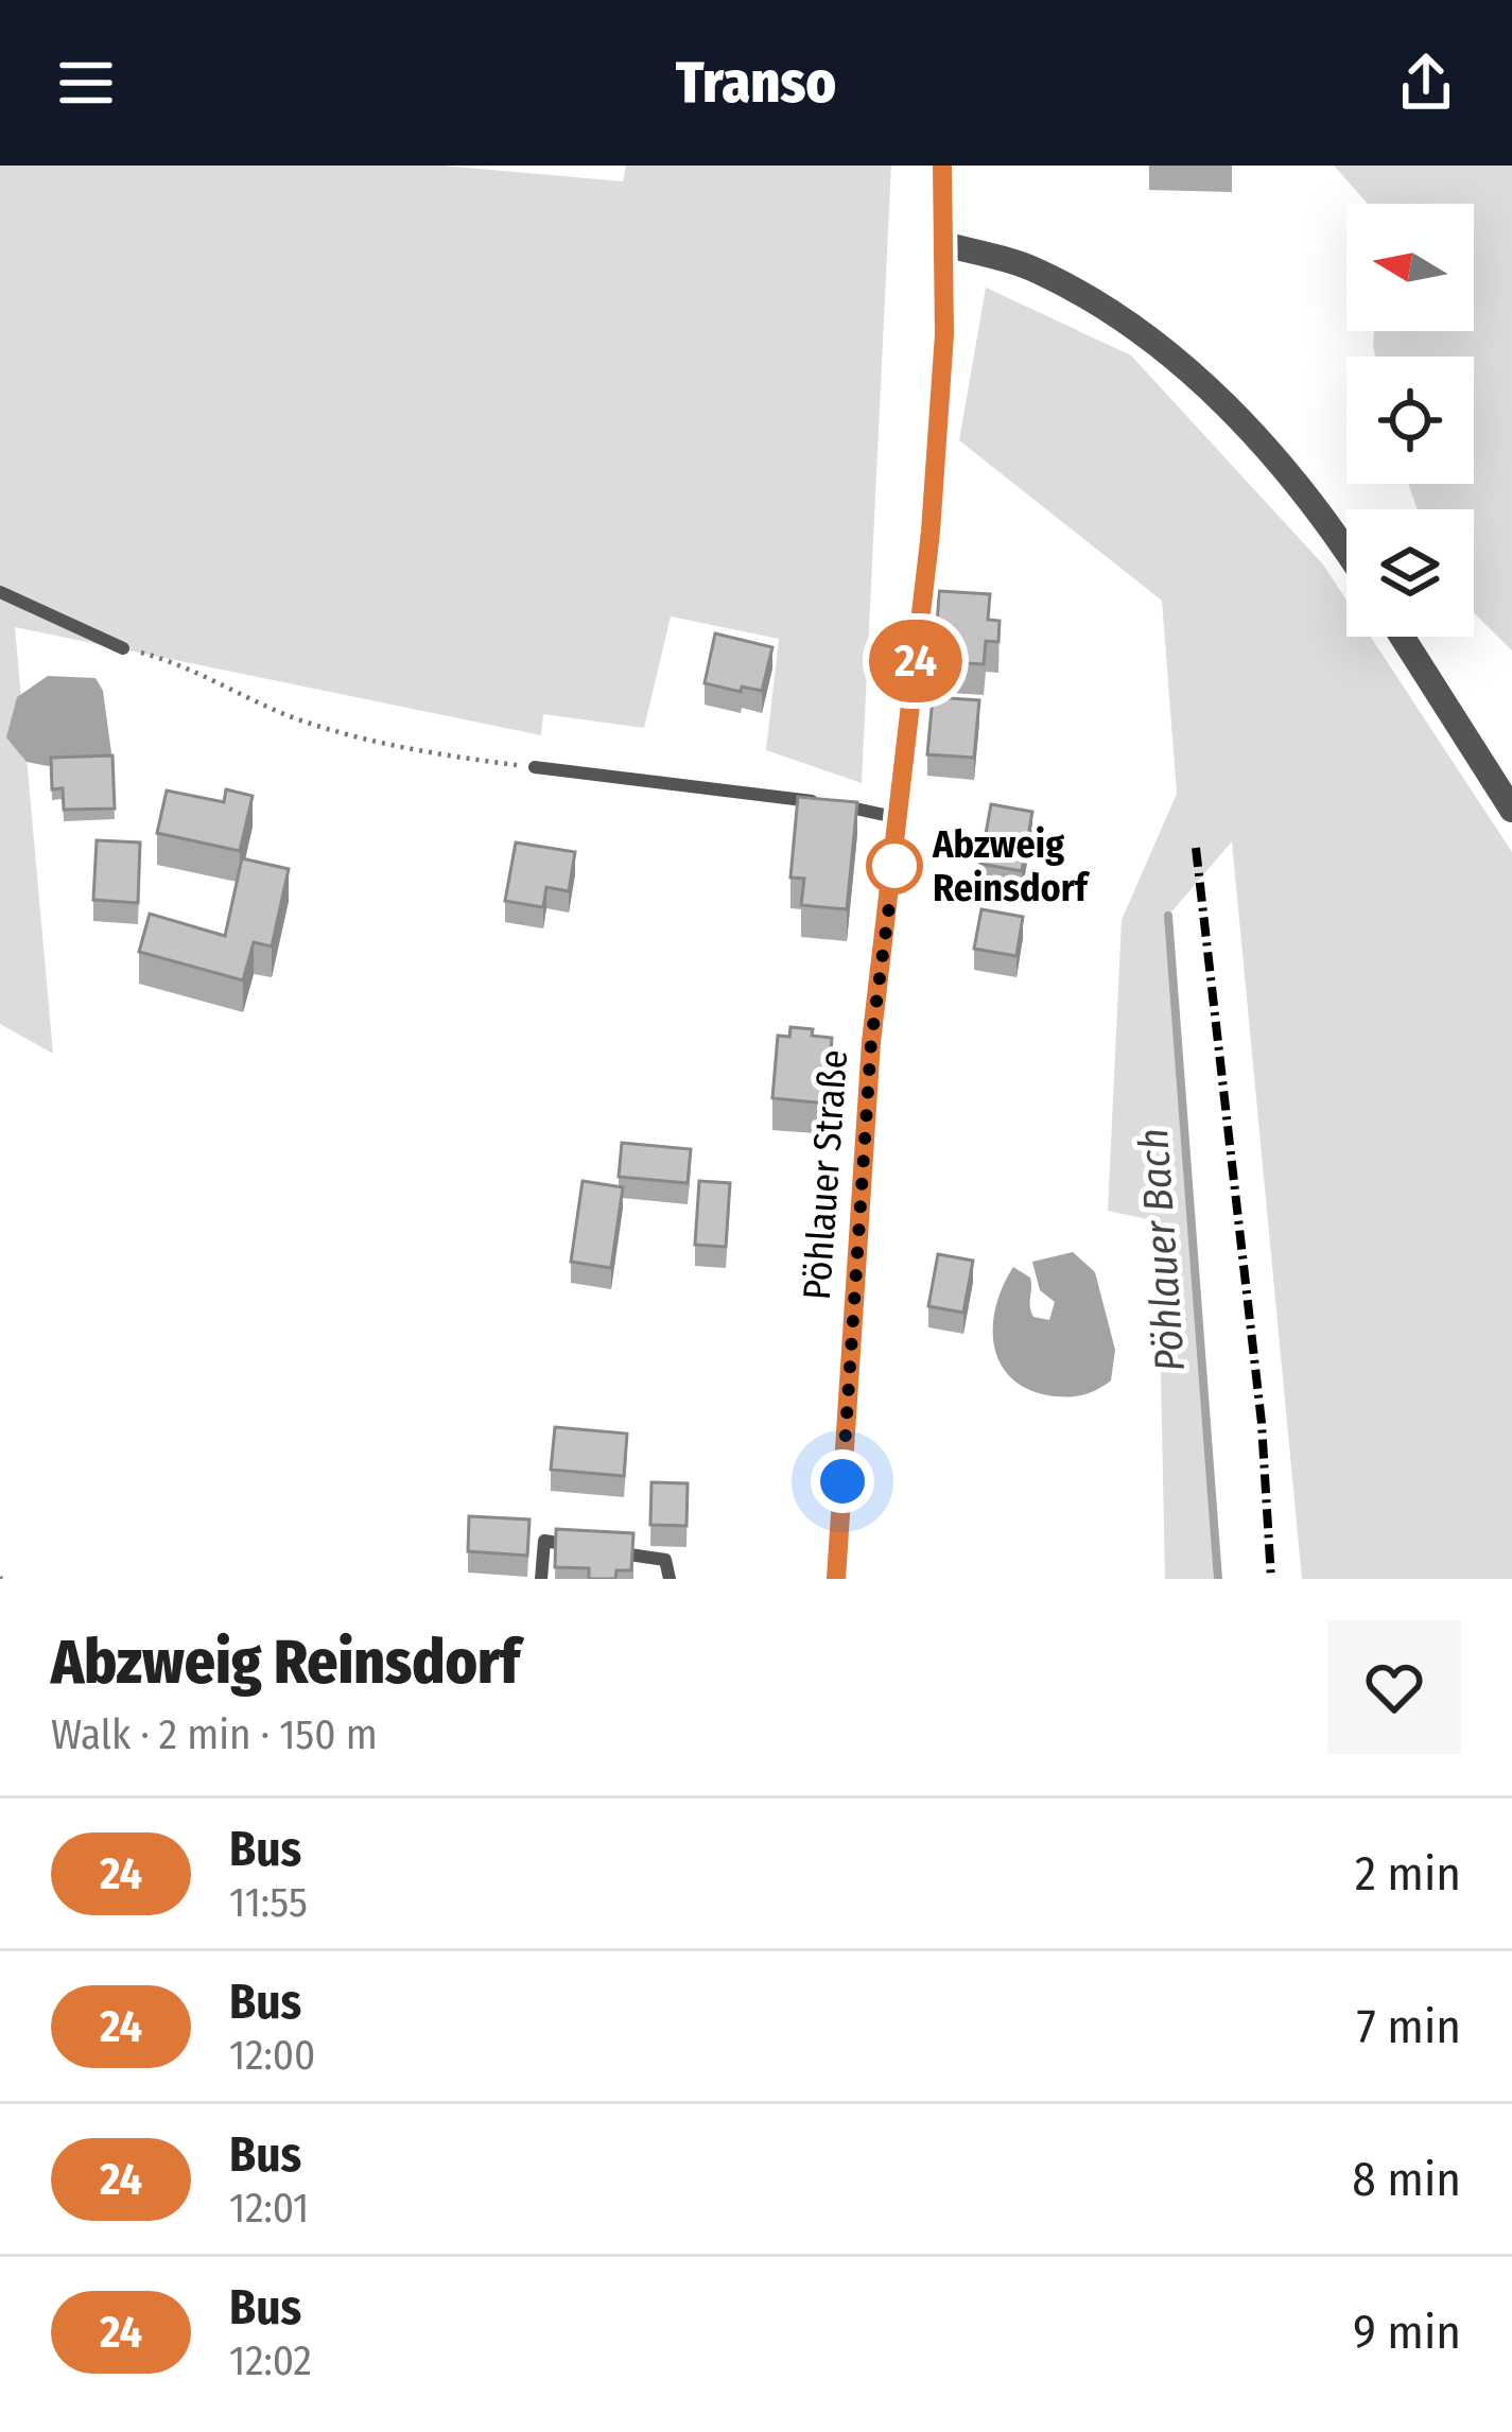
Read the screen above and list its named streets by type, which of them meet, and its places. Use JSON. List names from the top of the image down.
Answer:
{
  "streets": {
    "street": ["Pöhlauer Straße"]
  },
  "water": ["Pöhlauer Bach"],
  "places": ["Abzweig Reinsdorf"],
  "lines": ["bus line 24"],
  "north": "left",
  "page": {
    "header": "Transo",
    "on_map": "24",
    "heading": ["Abzweig Reinsdorf", "Walk · 2 min · 150 m"],
    "list": [
      {
        "mark": "24",
        "name": "Bus",
        "note": "11:55",
        "value": "2 min"
      },
      {
        "mark": "24",
        "name": "Bus",
        "note": "12:00",
        "value": "7 min"
      },
      {
        "mark": "24",
        "name": "Bus",
        "note": "12:01",
        "value": "8 min"
      },
      {
        "mark": "24",
        "name": "Bus",
        "note": "12:02",
        "value": "9 min"
      }
    ]
  }
}
